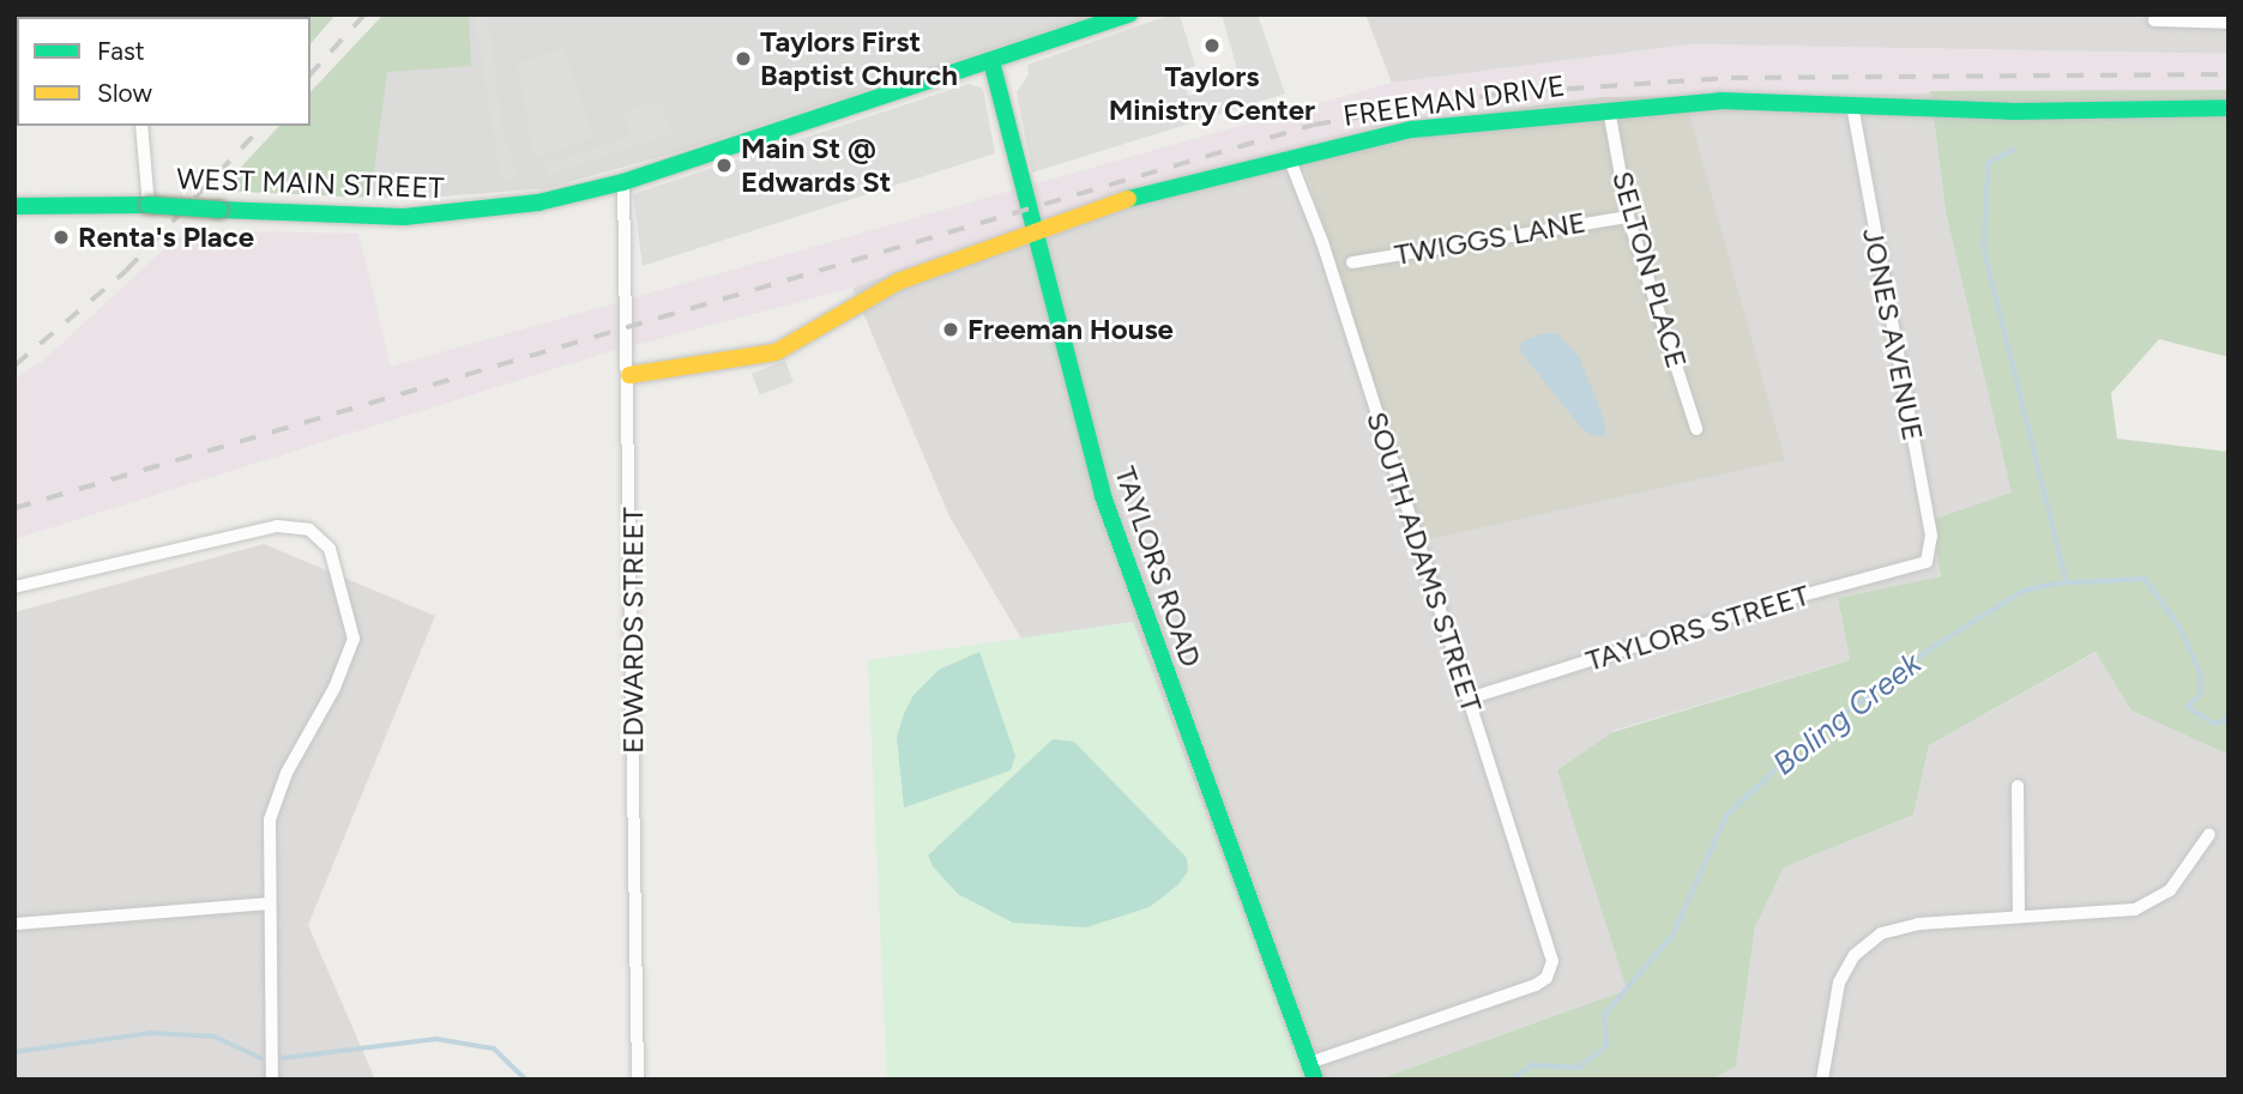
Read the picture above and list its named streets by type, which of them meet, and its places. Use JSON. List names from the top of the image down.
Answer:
{
  "streets": {
    "street": [
      "FREEMAN DRIVE",
      "WEST MAIN STREET",
      "TWIGGS LANE",
      "SELTON PLACE",
      "JONES AVENUE",
      "SOUTH ADAMS STREET",
      "TAYLORS ROAD",
      "TAYLORS STREET",
      "EDWARDS STREET"
    ]
  },
  "crossings": [
    ["FREEMAN DRIVE", "SELTON PLACE"],
    ["FREEMAN DRIVE", "JONES AVENUE"],
    ["FREEMAN DRIVE", "SOUTH ADAMS STREET"],
    ["FREEMAN DRIVE", "TAYLORS ROAD"],
    ["FREEMAN DRIVE", "EDWARDS STREET"],
    ["WEST MAIN STREET", "TAYLORS ROAD"],
    ["WEST MAIN STREET", "EDWARDS STREET"],
    ["TWIGGS LANE", "SELTON PLACE"],
    ["JONES AVENUE", "TAYLORS STREET"],
    ["SOUTH ADAMS STREET", "TAYLORS ROAD"],
    ["SOUTH ADAMS STREET", "TAYLORS STREET"]
  ],
  "water": ["Boling Creek"],
  "places": [
    "Taylors Ministry Center",
    "Taylors First Baptist Church",
    "Main St @ Edwards St",
    "Renta's Place",
    "Freeman House"
  ],
  "legend": ["Fast", "Slow"]
}
